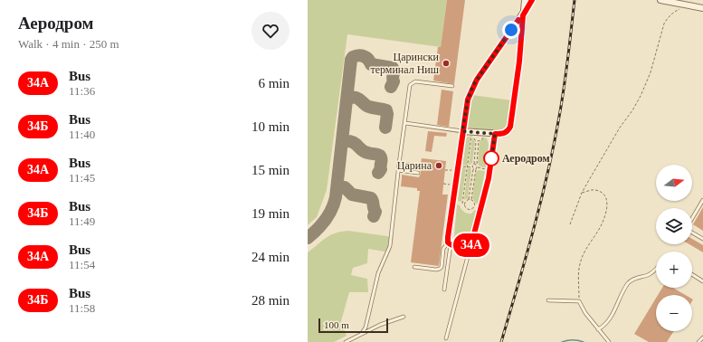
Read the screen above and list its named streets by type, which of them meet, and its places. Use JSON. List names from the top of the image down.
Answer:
{
  "places": ["Царински терминал Ниш", "Аеродром", "Царина"],
  "lines": ["bus line 34А"],
  "scale_bar": "100 m",
  "north": "right",
  "page": {
    "heading": ["Аеродром", "Walk · 4 min · 250 m"],
    "on_map": "34А",
    "list": [
      {
        "mark": "34А",
        "name": "Bus",
        "note": "11:36",
        "value": "6 min"
      },
      {
        "mark": "34Б",
        "name": "Bus",
        "note": "11:40",
        "value": "10 min"
      },
      {
        "mark": "34А",
        "name": "Bus",
        "note": "11:45",
        "value": "15 min"
      },
      {
        "mark": "34Б",
        "name": "Bus",
        "note": "11:49",
        "value": "19 min"
      },
      {
        "mark": "34А",
        "name": "Bus",
        "note": "11:54",
        "value": "24 min"
      },
      {
        "mark": "34Б",
        "name": "Bus",
        "note": "11:58",
        "value": "28 min"
      }
    ],
    "map_buttons": ["+", "−"],
    "scale": "100 m"
  }
}
